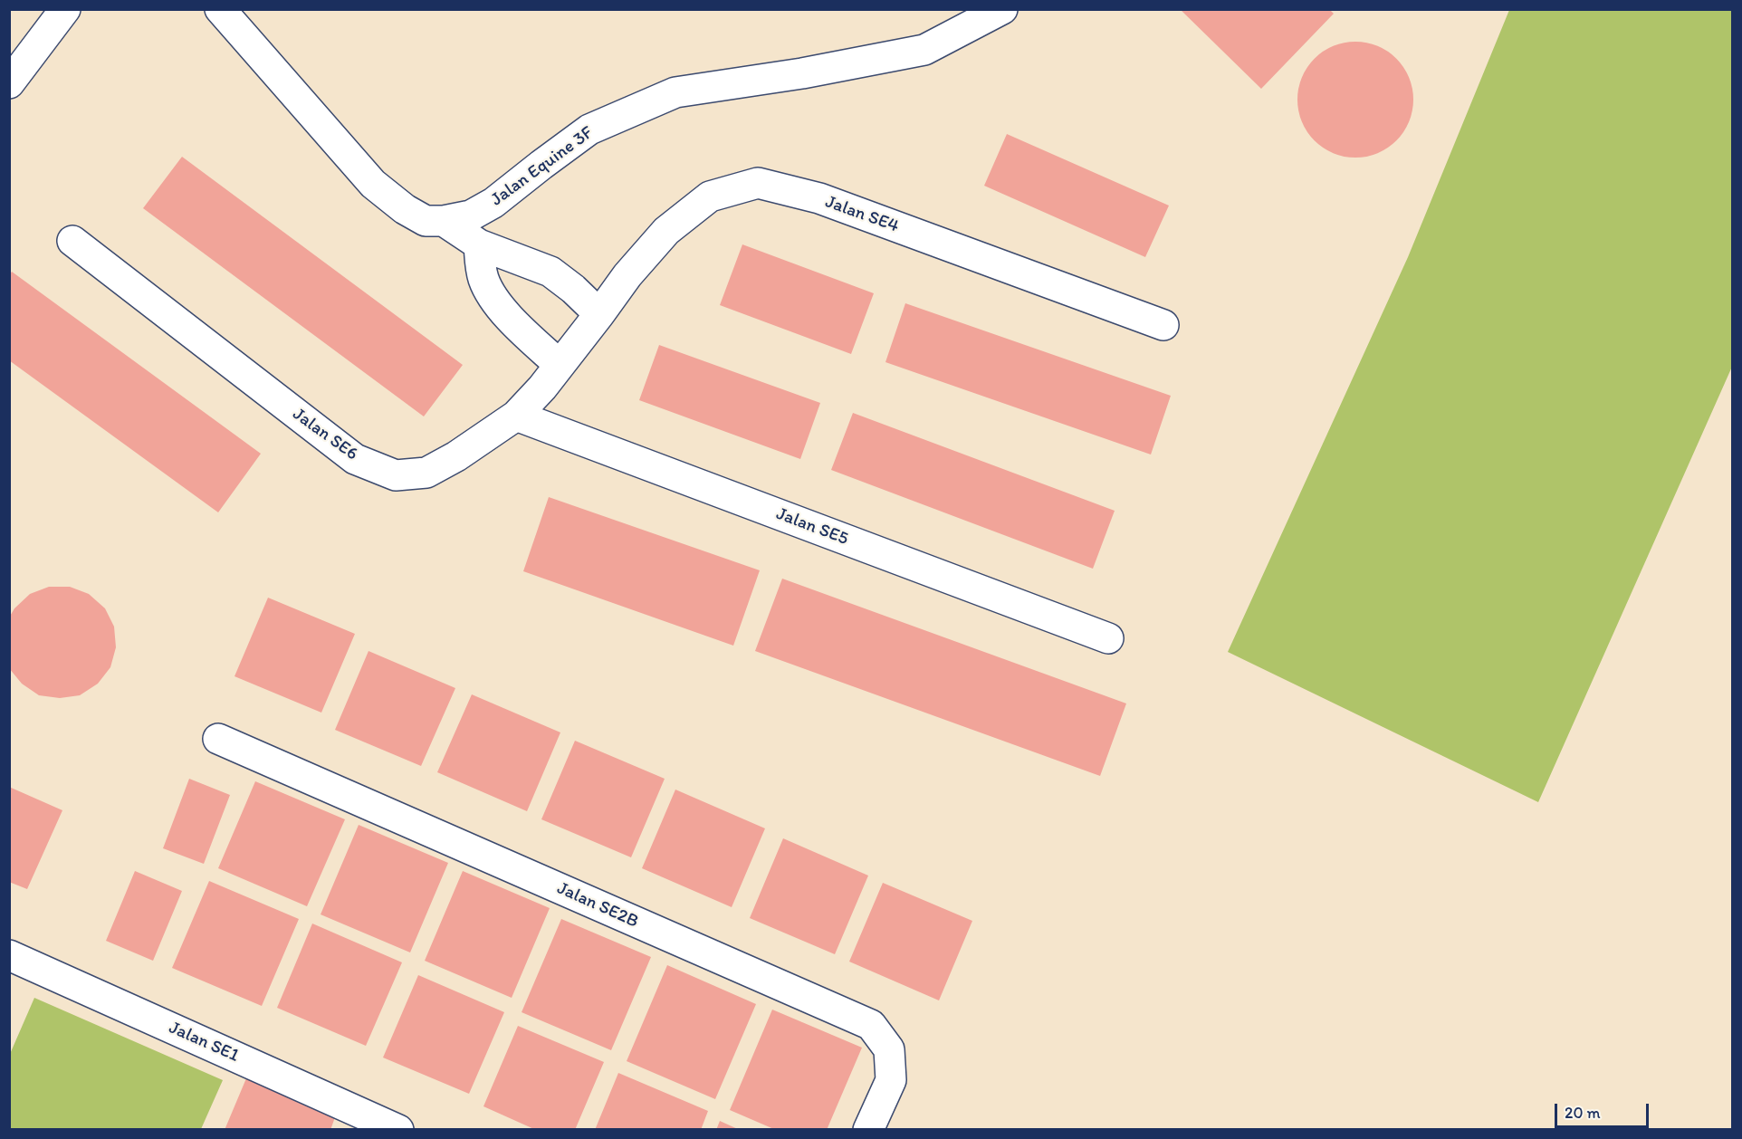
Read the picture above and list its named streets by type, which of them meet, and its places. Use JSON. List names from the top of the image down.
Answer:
{
  "streets": {
    "street": [
      "Jalan Equine 3F",
      "Jalan SE4",
      "Jalan SE6",
      "Jalan SE5",
      "Jalan SE2B",
      "Jalan SE1"
    ]
  },
  "crossings": [
    ["Jalan SE4", "Jalan SE6"],
    ["Jalan SE6", "Jalan SE5"]
  ],
  "scale_bar": "20 m"
}
